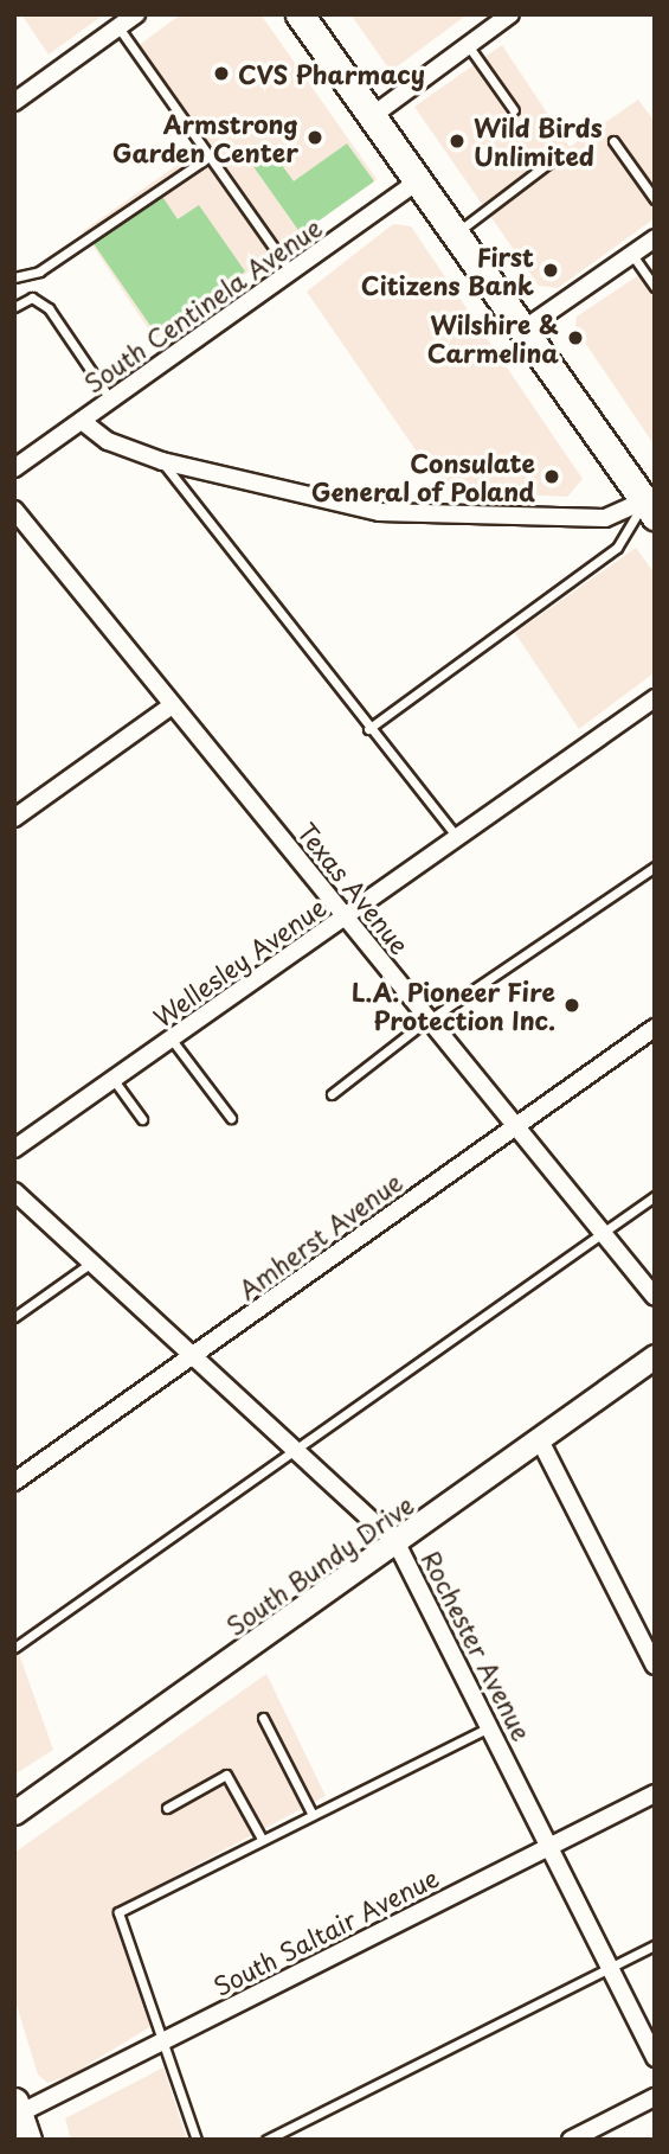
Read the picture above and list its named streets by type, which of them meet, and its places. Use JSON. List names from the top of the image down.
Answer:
{
  "streets": {
    "main road": ["South Bundy Drive"],
    "street": [
      "South Centinela Avenue",
      "Texas Avenue",
      "Wellesley Avenue",
      "Amherst Avenue",
      "Rochester Avenue",
      "South Saltair Avenue"
    ]
  },
  "crossings": [
    ["Texas Avenue", "Wellesley Avenue"],
    ["Texas Avenue", "Amherst Avenue"],
    ["Amherst Avenue", "Rochester Avenue"],
    ["South Bundy Drive", "Rochester Avenue"],
    ["Rochester Avenue", "South Saltair Avenue"]
  ],
  "places": [
    "CVS Pharmacy",
    "Armstrong Garden Center",
    "Wild Birds Unlimited",
    "First Citizens Bank",
    "Wilshire & Carmelina",
    "Consulate General of Poland",
    "L.A. Pioneer Fire Protection Inc."
  ]
}
